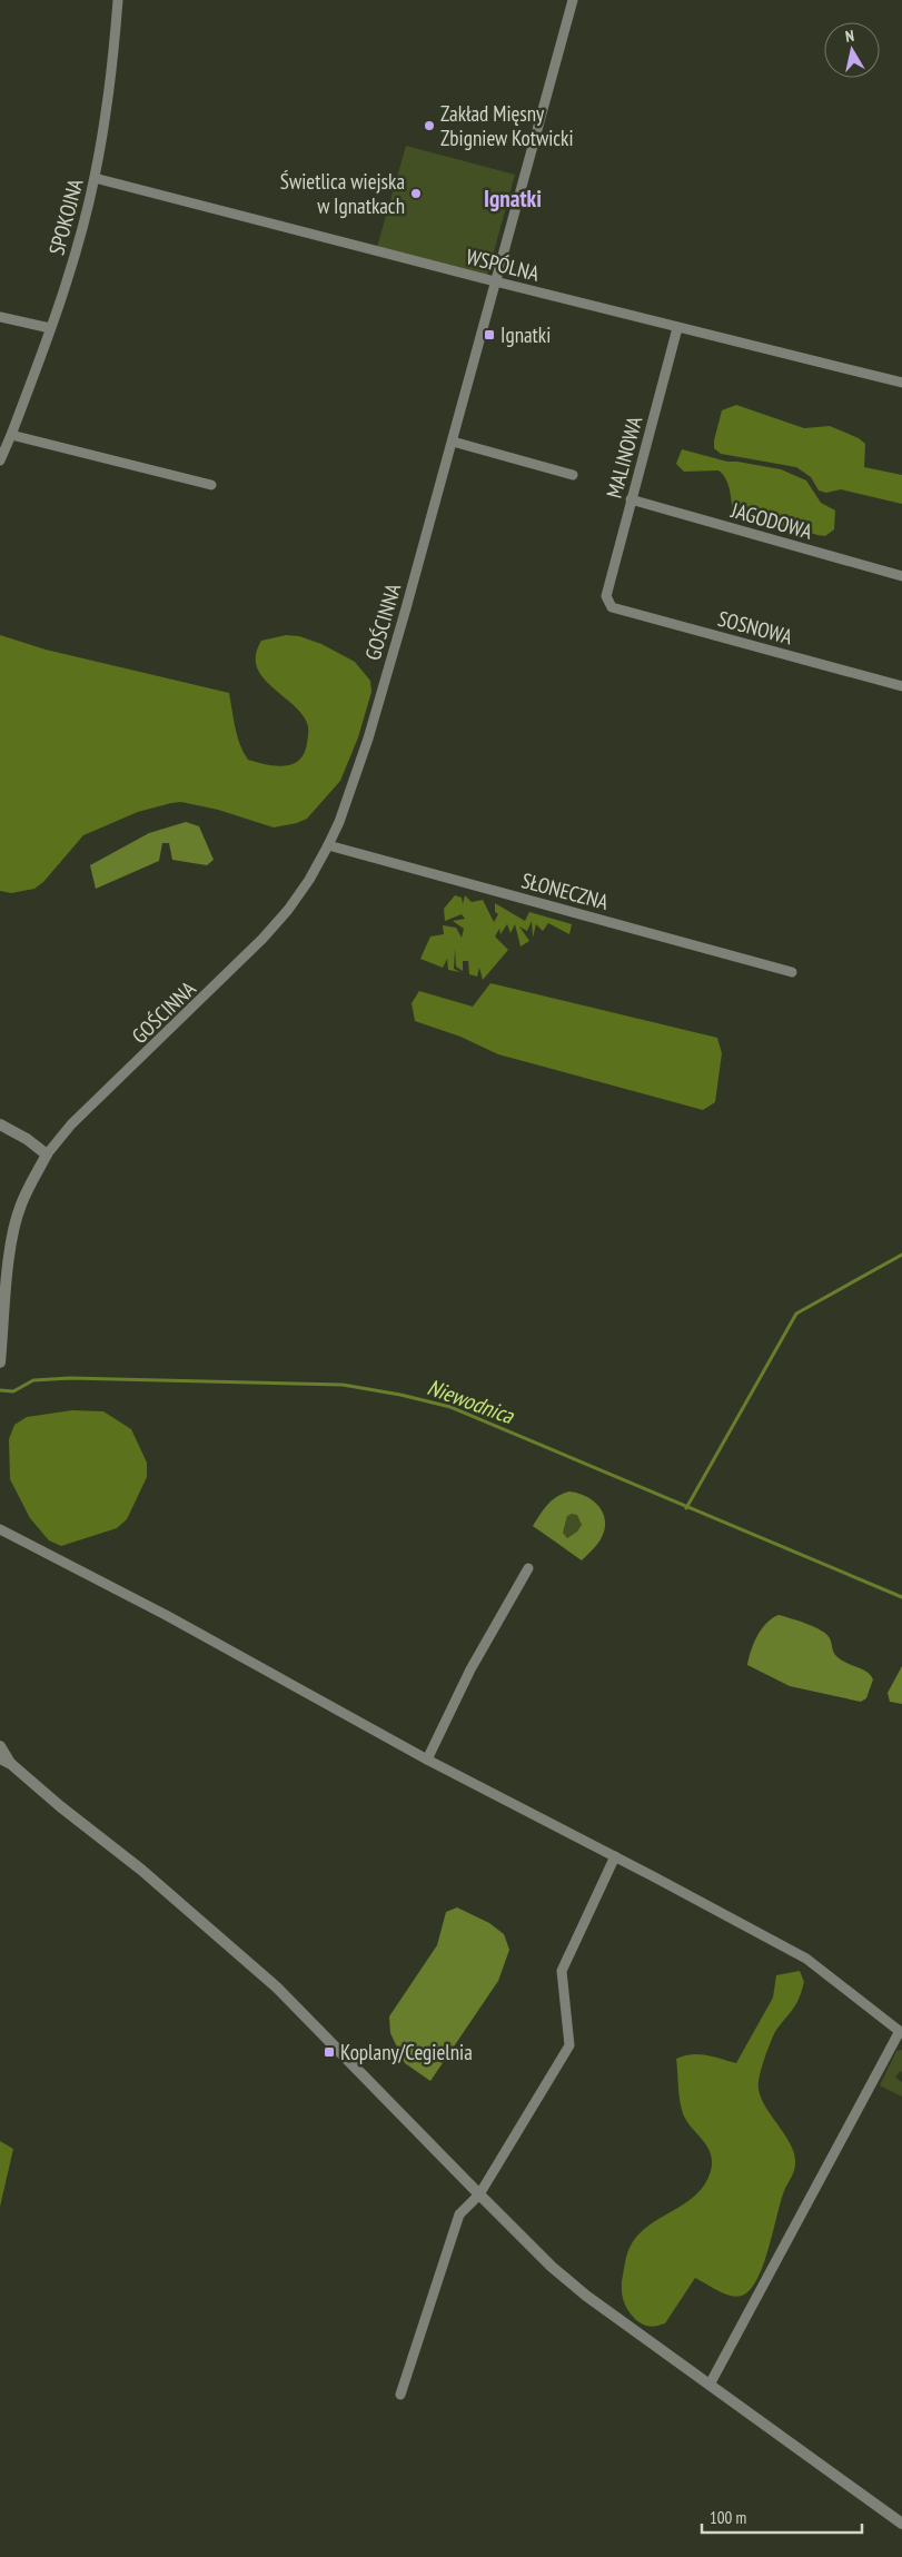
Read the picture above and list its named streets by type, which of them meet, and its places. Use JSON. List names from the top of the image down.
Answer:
{
  "streets": {
    "street": [
      "SPOKOJNA",
      "WSPÓLNA",
      "MALINOWA",
      "JAGODOWA",
      "GOŚCINNA",
      "SOSNOWA",
      "SŁONECZNA"
    ]
  },
  "crossings": [
    ["SPOKOJNA", "WSPÓLNA"],
    ["WSPÓLNA", "MALINOWA"],
    ["WSPÓLNA", "GOŚCINNA"],
    ["MALINOWA", "JAGODOWA"],
    ["MALINOWA", "SOSNOWA"],
    ["GOŚCINNA", "SŁONECZNA"]
  ],
  "districts": ["Ignatki"],
  "water": ["Niewodnica"],
  "places": {
    "other": ["Zakład Mięsny Zbigniew Kotwicki", "Świetlica wiejska w Ignatkach"],
    "transit": ["Ignatki", "Koplany/Cegielnia"]
  },
  "scale_bar": "100 m",
  "north": "top"
}
